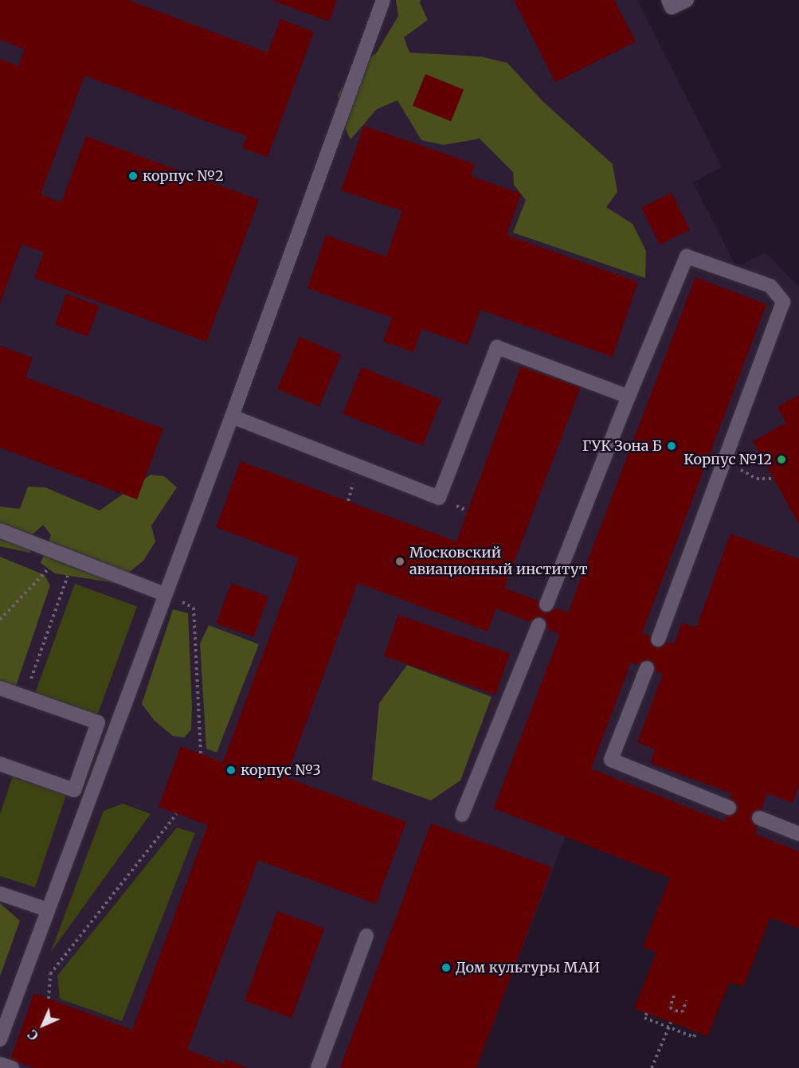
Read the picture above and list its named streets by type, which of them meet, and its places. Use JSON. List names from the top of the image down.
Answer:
{
  "places": [
    "корпус №2",
    "ГУК Зона Б",
    "Корпус №12",
    "Московский авиационный институт",
    "корпус №3",
    "Дом культуры МАИ"
  ],
  "north": "bottom left"
}
